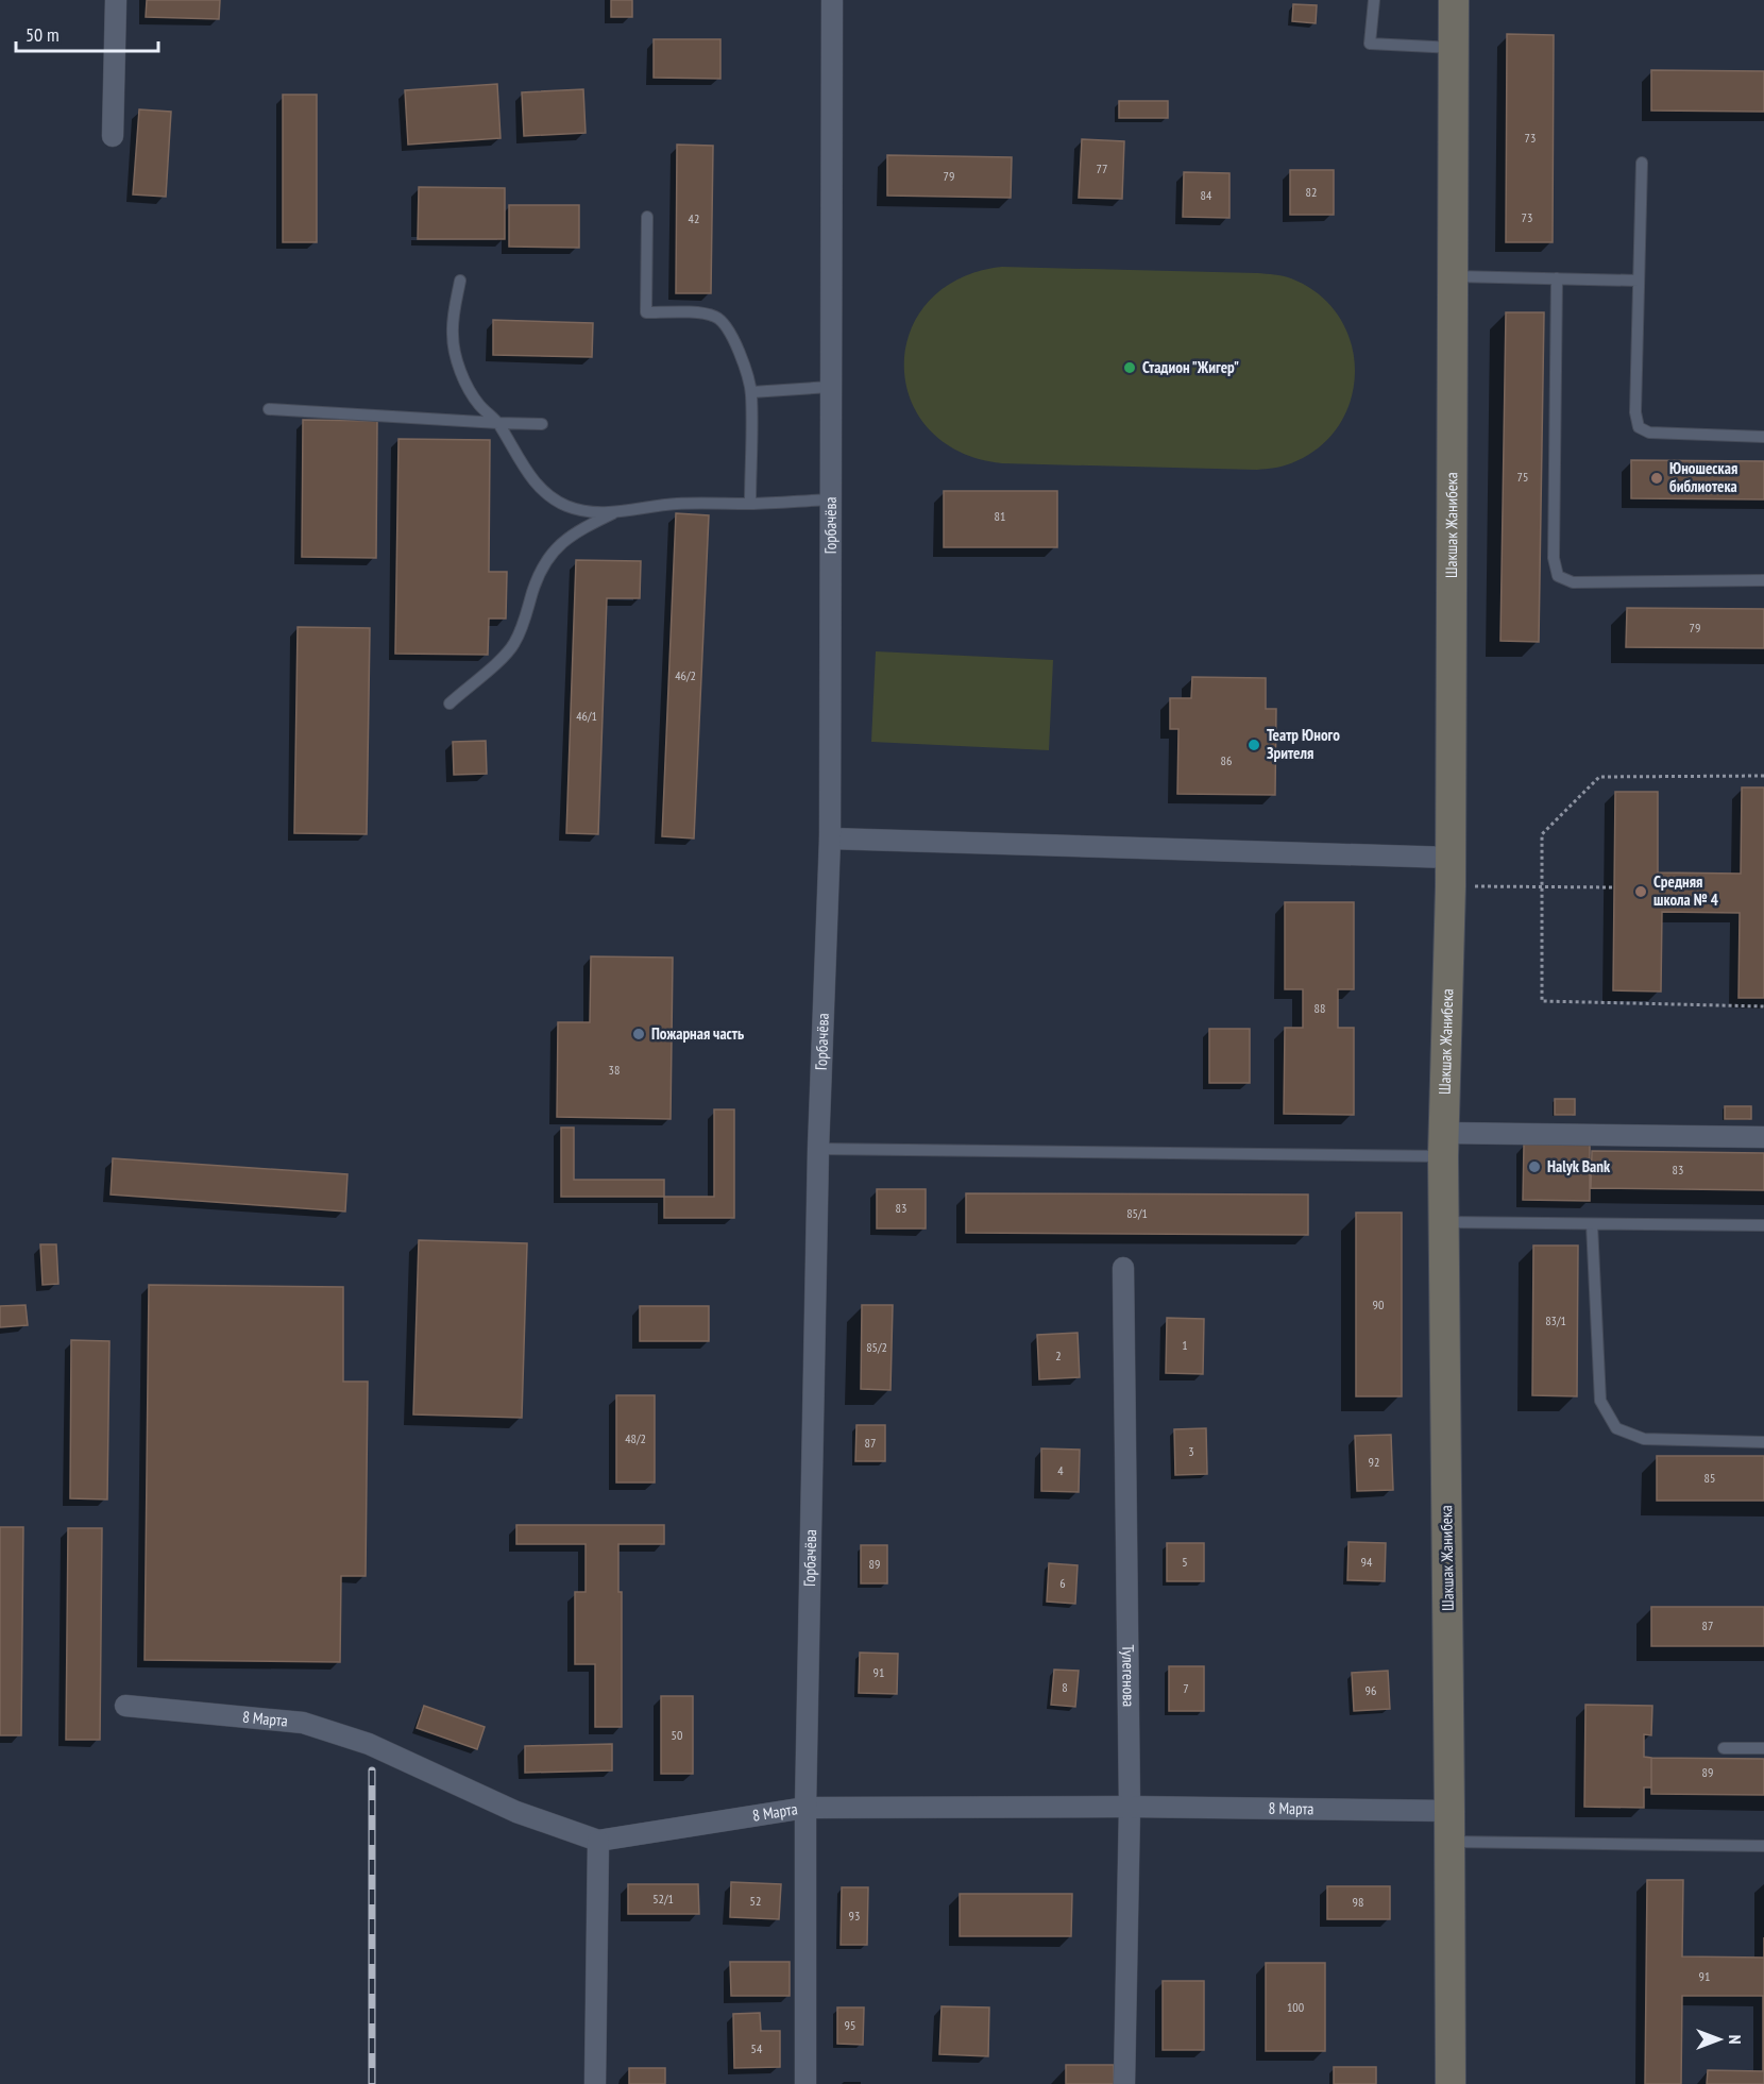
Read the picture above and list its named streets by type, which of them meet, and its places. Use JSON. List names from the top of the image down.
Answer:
{
  "streets": {
    "main road": ["Шакшак Жанибека"],
    "street": ["Горбачёва", "Тулегенова", "8 Марта"]
  },
  "crossings": [
    ["Горбачёва", "8 Марта"],
    ["Шакшак Жанибека", "8 Марта"],
    ["Тулегенова", "8 Марта"]
  ],
  "places": [
    "Стадион \"Жигер\"",
    "Юношеская библиотека",
    "Театр Юного Зрителя",
    "Средняя школа № 4",
    "Пожарная часть",
    "Halyk Bank"
  ],
  "house_numbers": [
    "73",
    "77",
    "79",
    "82",
    "84",
    "73",
    "42",
    "75",
    "81",
    "79",
    "46/2",
    "46/1",
    "86",
    "88",
    "38",
    "83",
    "83",
    "85/1",
    "90",
    "83/1",
    "1",
    "85/2",
    "2",
    "48/2",
    "87",
    "3",
    "92",
    "4",
    "85",
    "5",
    "94",
    "89",
    "6",
    "87",
    "91",
    "8",
    "7",
    "96",
    "50",
    "89",
    "52/1",
    "52",
    "98",
    "93",
    "91",
    "100",
    "95",
    "54"
  ],
  "scale_bar": "50 m",
  "north": "right"
}
